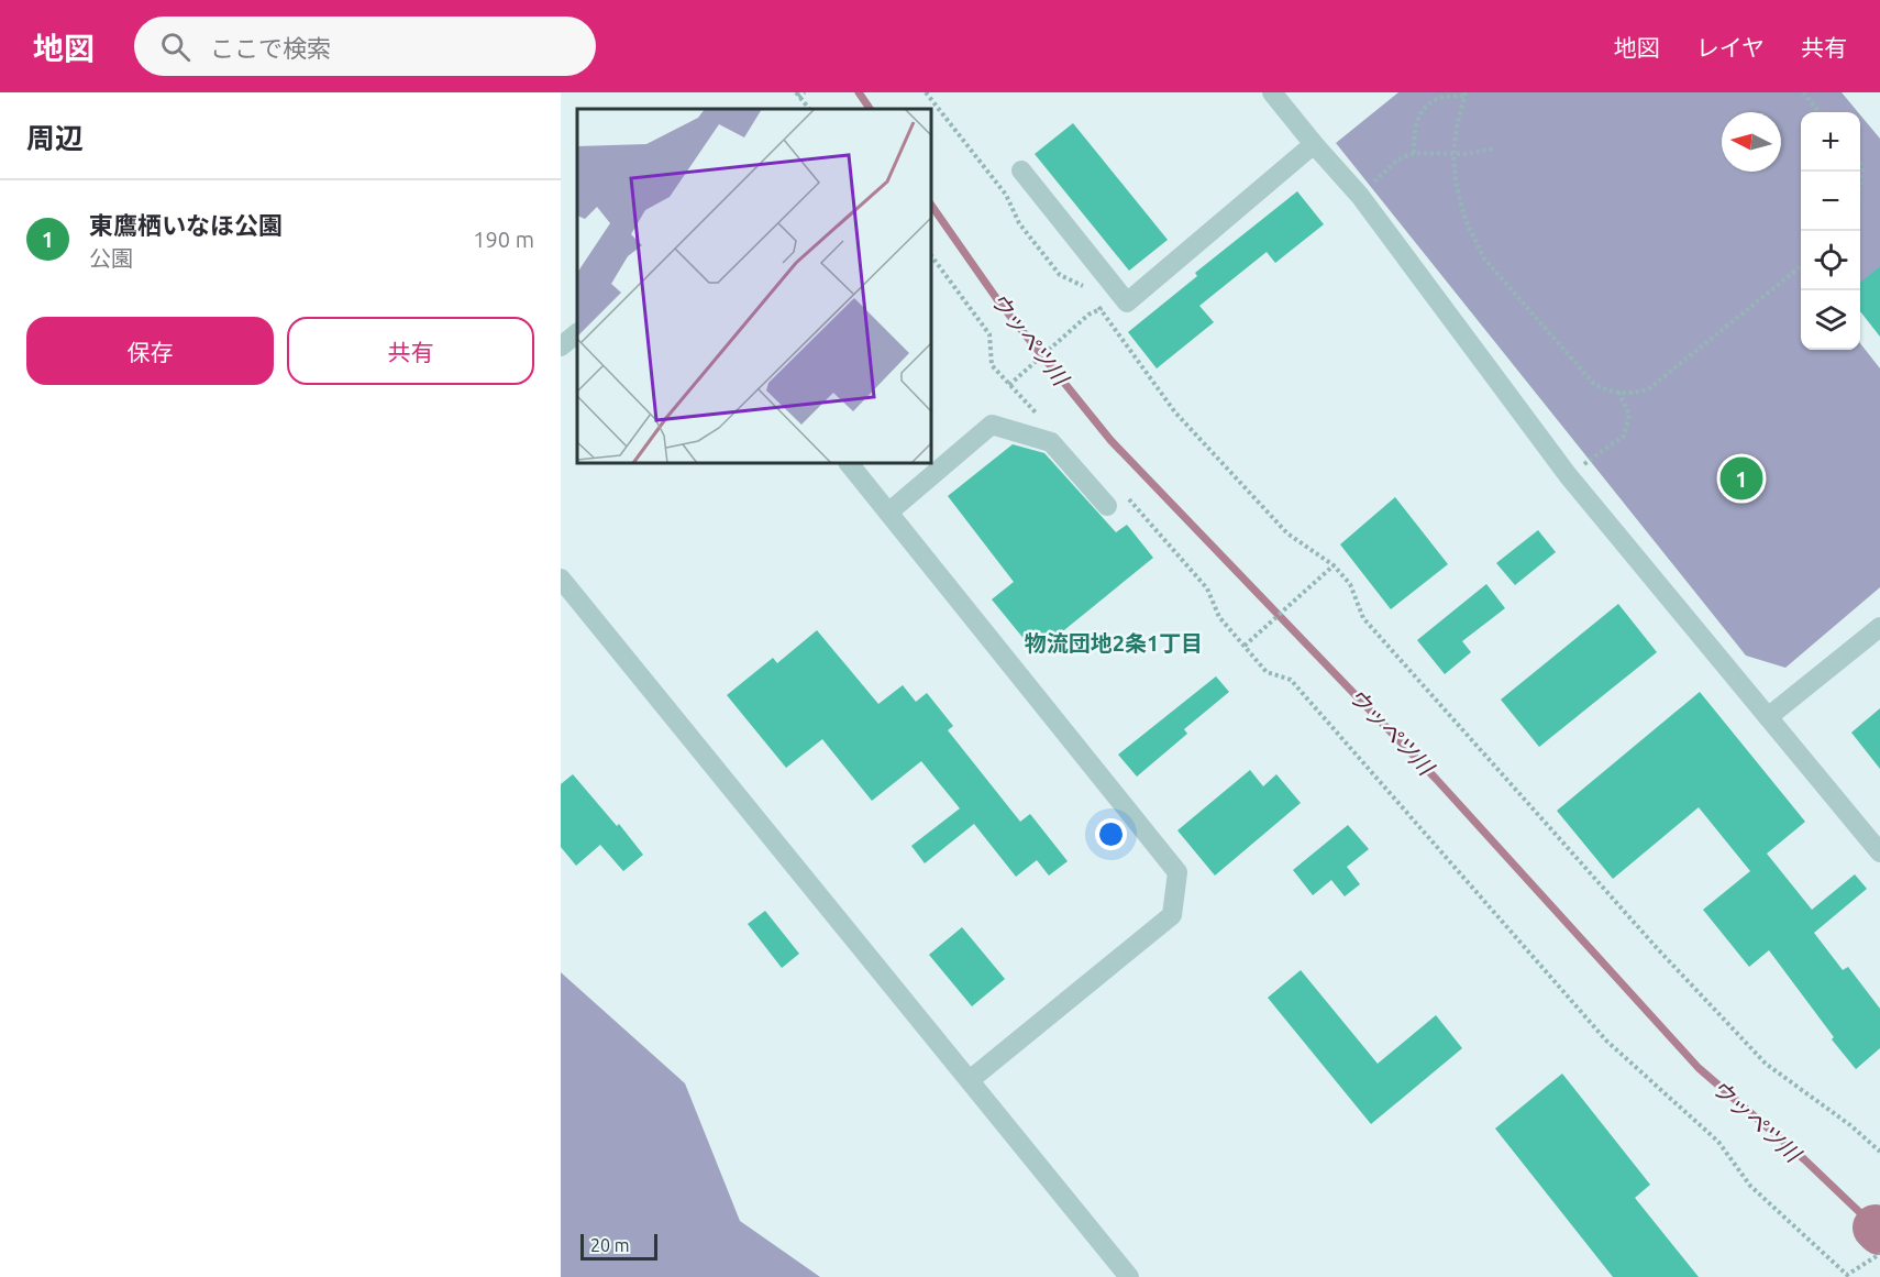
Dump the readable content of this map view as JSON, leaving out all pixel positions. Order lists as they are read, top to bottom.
{
  "districts": ["物流団地2条1丁目"],
  "water": ["ウッペツ川"],
  "scale_bar": "20 m",
  "north": "left",
  "page": {
    "header": "地図",
    "search": "ここで検索",
    "nav": ["地図", "レイヤ", "共有"],
    "heading": "周辺",
    "map_buttons": ["+", "−"],
    "list": [
      {
        "mark": "1",
        "name": "東鷹栖いなほ公園",
        "note": "公園",
        "value": "190 m"
      }
    ],
    "buttons": ["保存", "共有"],
    "pins": "1",
    "scale": "20 m"
  }
}
